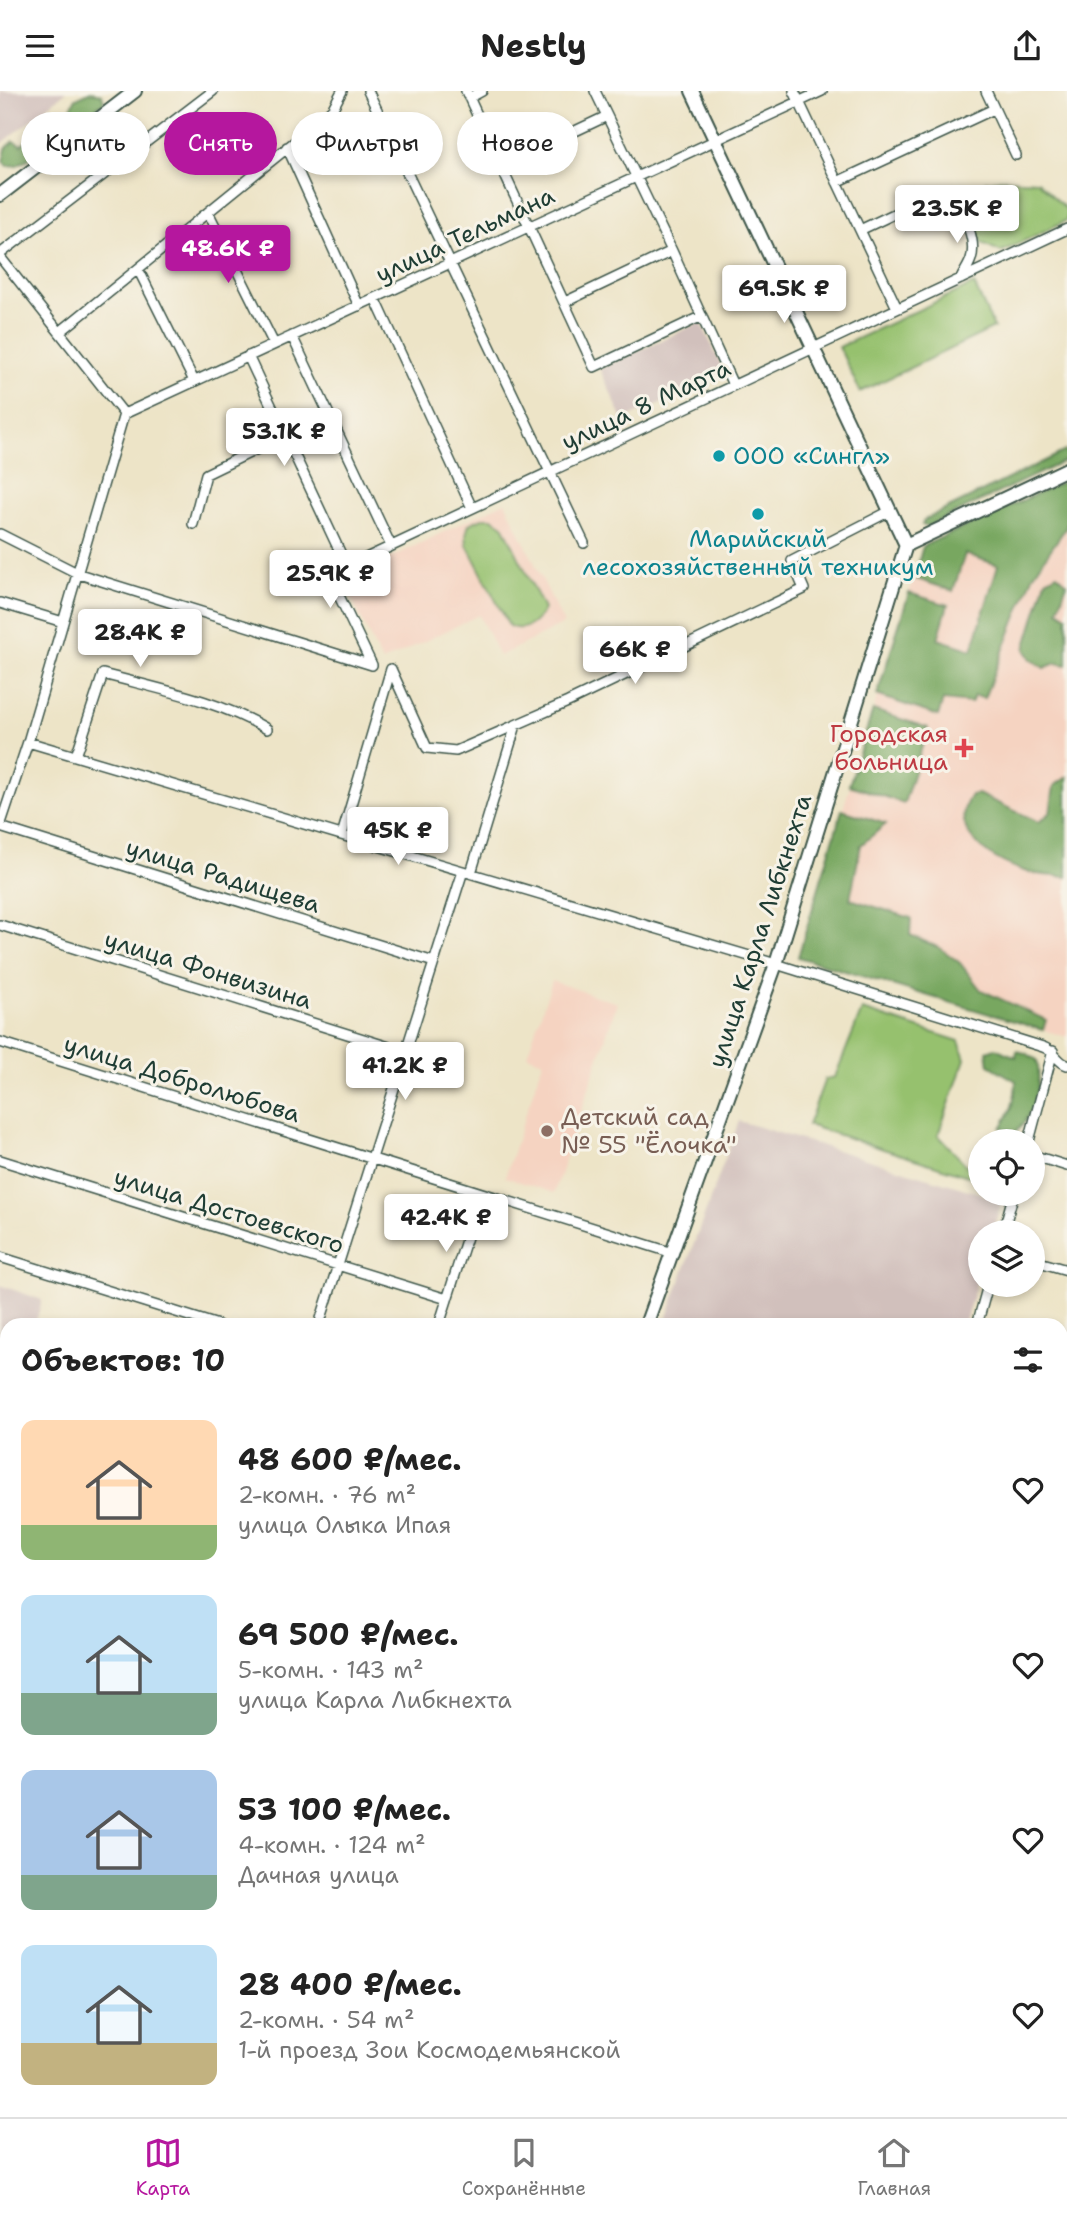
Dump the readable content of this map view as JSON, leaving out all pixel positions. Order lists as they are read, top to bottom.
{
  "streets": {
    "main road": ["улица Карла Либкнехта"],
    "street": [
      "улица Тельмана",
      "улица 8 Марта",
      "улица Радищева",
      "улица Фонвизина",
      "улица Добролюбова",
      "улица Достоевского"
    ]
  },
  "crossings": [
    ["улица Карла Либкнехта", "улица Добролюбова"]
  ],
  "places": {
    "other": ["ООО «Сингл»", "Марийский лесохозяйственный техникум", "Детский сад № 55 \"Ёлочка\""],
    "health": ["Городская больница"]
  },
  "page": {
    "header": "Nestly",
    "chip": [
      "Купить",
      "Снять",
      "Фильтры",
      "Новое"
    ],
    "price": [
      "23.5K ₽",
      "48.6K ₽",
      "69.5K ₽",
      "53.1K ₽",
      "25.9K ₽",
      "28.4K ₽",
      "66K ₽",
      "45K ₽",
      "41.2K ₽",
      "42.4K ₽"
    ],
    "heading": "Объектов: 10",
    "list": [
      {
        "name": "48 600 ₽/мес.",
        "note": "2-комн. · 76 m² · улица Олыка Ипая"
      },
      {
        "name": "69 500 ₽/мес.",
        "note": "5-комн. · 143 m² · улица Карла Либкнехта"
      },
      {
        "name": "53 100 ₽/мес.",
        "note": "4-комн. · 124 m² · Дачная улица"
      },
      {
        "name": "28 400 ₽/мес.",
        "note": "2-комн. · 54 m² · 1-й проезд Зои Космодемьянской"
      }
    ],
    "tabs": ["Карта", "Сохранённые", "Главная"]
  }
}
